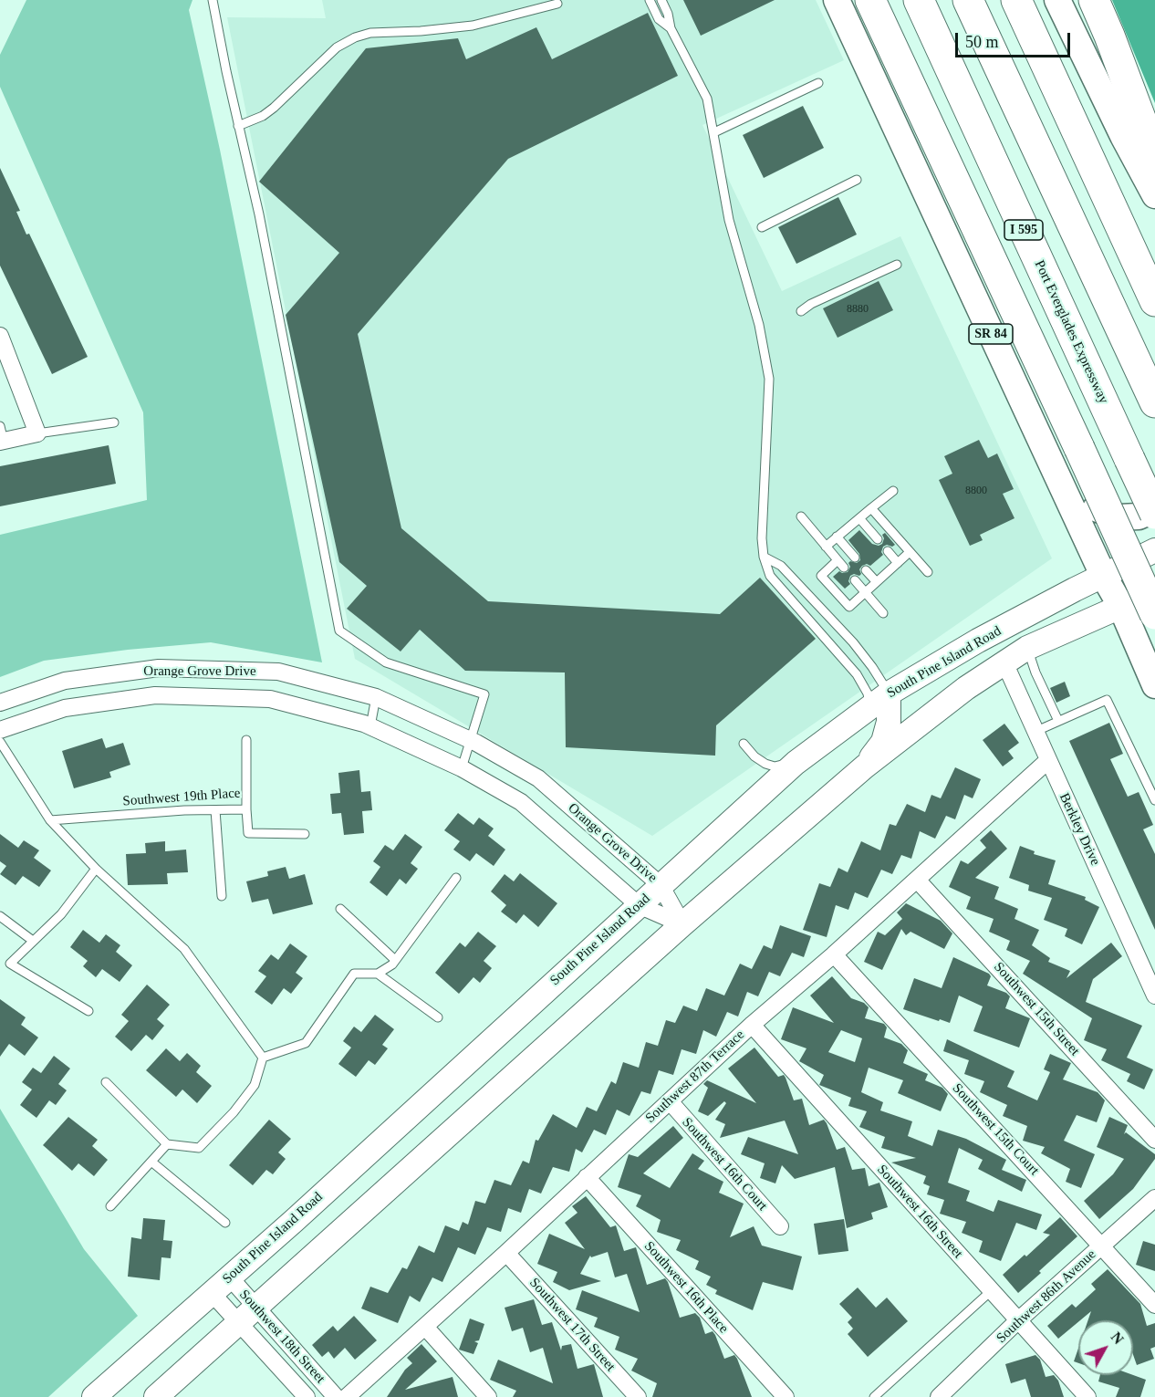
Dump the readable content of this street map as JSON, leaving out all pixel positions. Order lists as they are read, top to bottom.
{
  "streets": {
    "highway": ["I 595", "Port Everglades Expressway"],
    "main road": ["SR 84", "South Pine Island Road"],
    "street": [
      "Orange Grove Drive",
      "Berkley Drive",
      "Southwest 15th Street",
      "Southwest 87th Terrace",
      "Southwest 15th Court",
      "Southwest 16th Court",
      "Southwest 16th Street",
      "Southwest 16th Place",
      "Southwest 86th Avenue",
      "Southwest 17th Street",
      "Southwest 18th Street"
    ],
    "lane": ["Southwest 19th Place"]
  },
  "crossings": [
    ["SR 84", "South Pine Island Road"],
    ["South Pine Island Road", "Orange Grove Drive"],
    ["South Pine Island Road", "Southwest 18th Street"],
    ["Berkley Drive", "Southwest 87th Terrace"],
    ["Southwest 15th Street", "Southwest 87th Terrace"],
    ["Southwest 87th Terrace", "Southwest 15th Court"],
    ["Southwest 87th Terrace", "Southwest 16th Court"],
    ["Southwest 87th Terrace", "Southwest 16th Street"],
    ["Southwest 87th Terrace", "Southwest 16th Place"],
    ["Southwest 87th Terrace", "Southwest 17th Street"],
    ["Southwest 15th Court", "Southwest 86th Avenue"],
    ["Southwest 16th Street", "Southwest 86th Avenue"]
  ],
  "house_numbers": ["8880", "8800"],
  "scale_bar": "50 m",
  "north": "top right"
}
